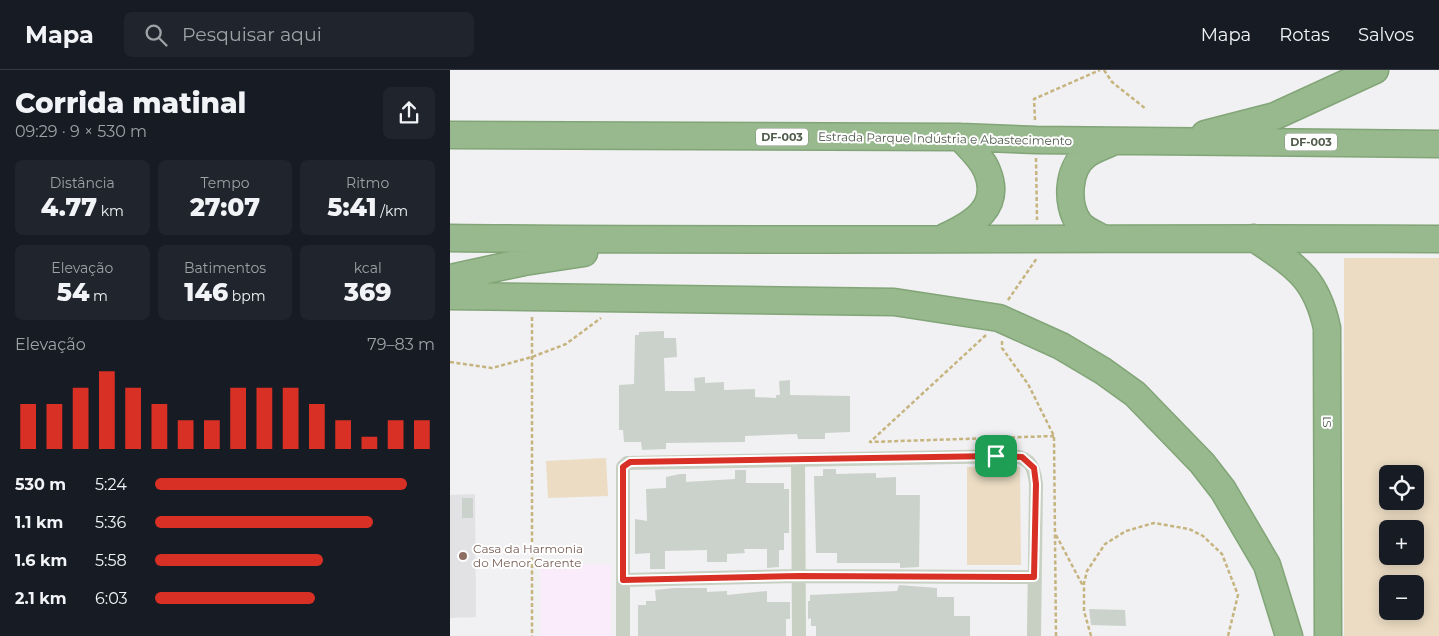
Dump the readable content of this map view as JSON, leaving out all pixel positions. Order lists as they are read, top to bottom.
{
  "streets": {
    "highway": ["DF-003", "Estrada Parque Indústria e Abastecimento", "S1"]
  },
  "places": ["Casa da Harmonia do Menor Carente"],
  "page": {
    "header": "Mapa",
    "search": "Pesquisar aqui",
    "nav": ["Mapa", "Rotas", "Salvos"],
    "heading": ["Corrida matinal", "09:29 · 9 × 530 m"],
    "stats": [
      ["Distância", "4.77 km"],
      ["Tempo", "27:07"],
      ["Ritmo", "5:41 /km"],
      ["Elevação", "54 m"],
      ["Batimentos", "146 bpm"],
      ["kcal", "369"]
    ],
    "chart": ["Elevação", "79–83 m"],
    "list": [
      {
        "name": "530 m",
        "note": "5:24"
      },
      {
        "name": "1.1 km",
        "note": "5:36"
      },
      {
        "name": "1.6 km",
        "note": "5:58"
      },
      {
        "name": "2.1 km",
        "note": "6:03"
      }
    ],
    "map_buttons": ["+", "−"]
  }
}
